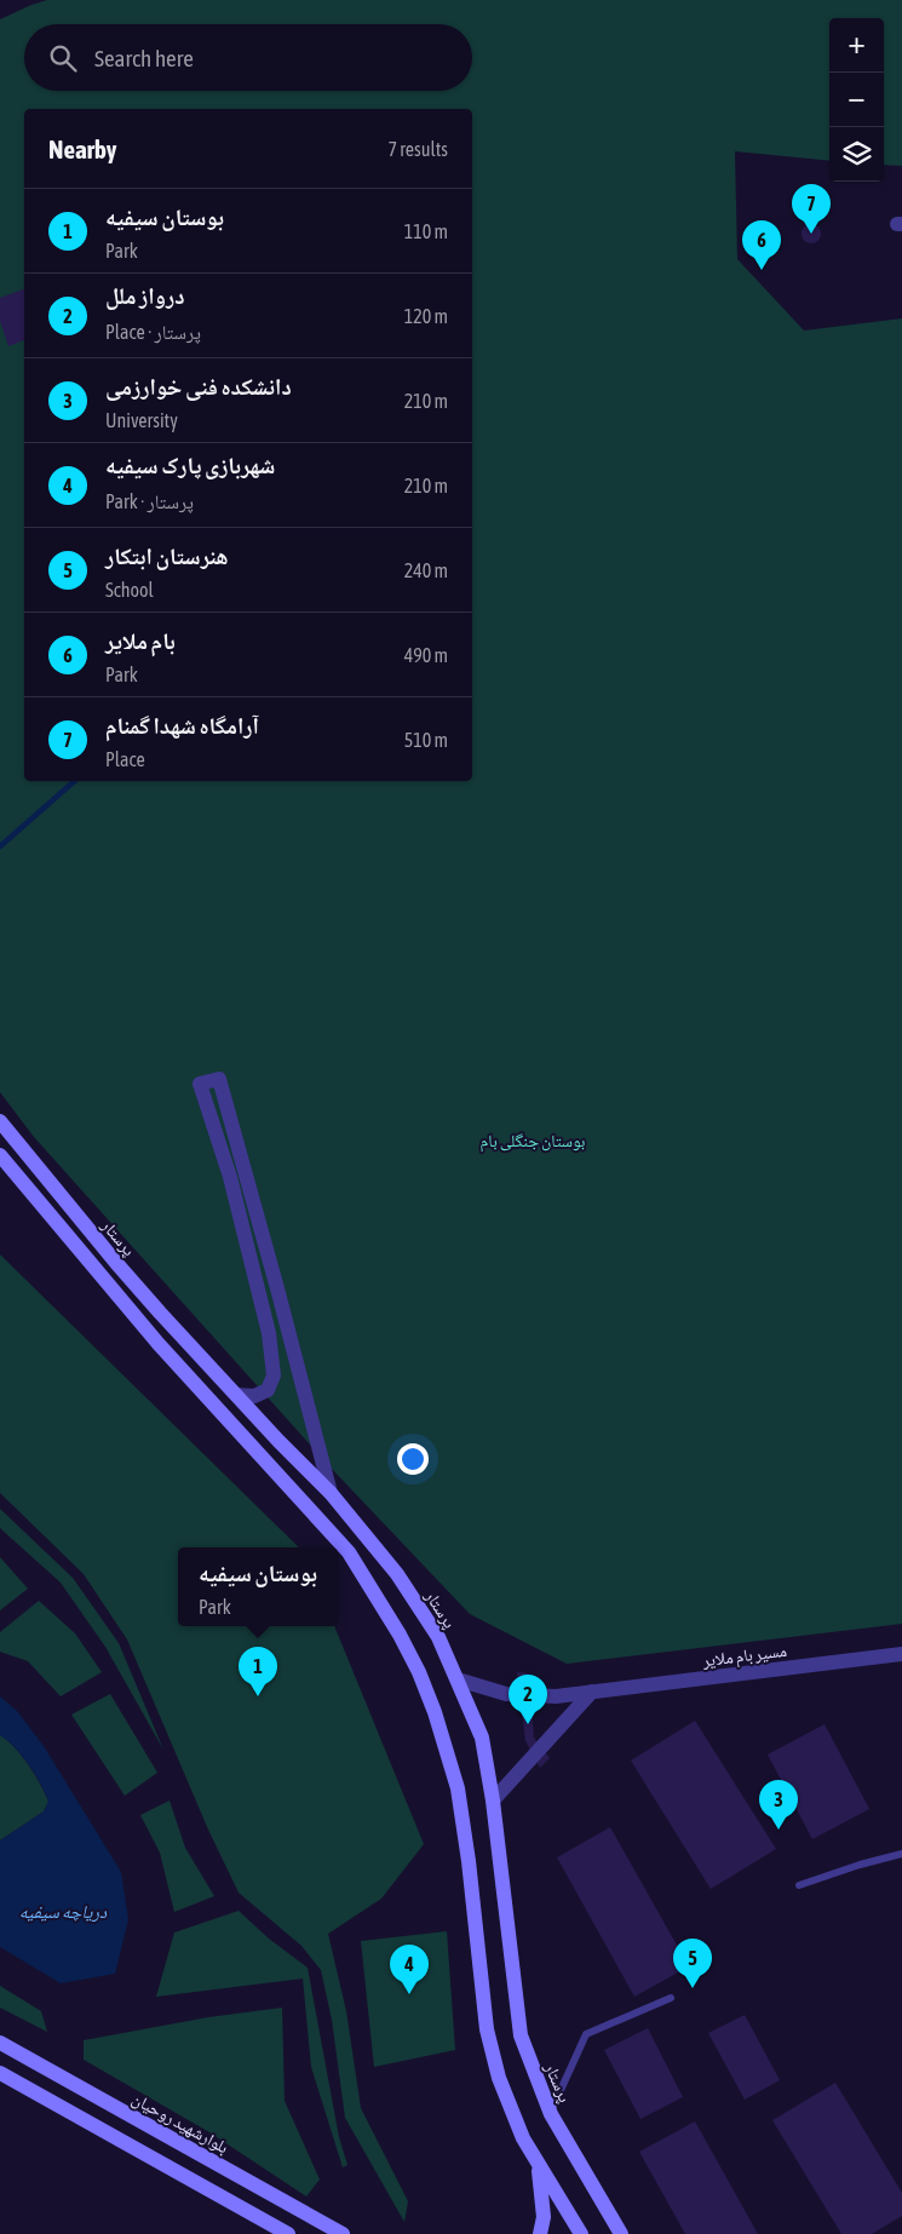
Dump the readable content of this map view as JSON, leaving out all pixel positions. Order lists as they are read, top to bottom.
{
  "streets": {
    "main road": ["پرستار", "بلوارشهید روحیان"],
    "street": ["مسیر بام ملایر"]
  },
  "crossings": [
    ["پرستار", "مسیر بام ملایر"]
  ],
  "water": ["دریاچه سیفیه"],
  "parks": ["بوستان جنگلی بام"],
  "page": {
    "map_buttons": ["+", "−"],
    "search": "Search here",
    "heading": ["Nearby", "7 results"],
    "pins": [
      "7",
      "6",
      "1",
      "2",
      "3",
      "5",
      "4"
    ],
    "list": [
      {
        "mark": "1",
        "name": "بوستان سیفیه",
        "note": "Park",
        "value": "110 m"
      },
      {
        "mark": "2",
        "name": "درواز ملل",
        "note": "Place · پرستار",
        "value": "120 m"
      },
      {
        "mark": "3",
        "name": "دانشکده فنی خوارزمی",
        "note": "University",
        "value": "210 m"
      },
      {
        "mark": "4",
        "name": "شهربازی پارک سیفیه",
        "note": "Park · پرستار",
        "value": "210 m"
      },
      {
        "mark": "5",
        "name": "هنرستان ابتکار",
        "note": "School",
        "value": "240 m"
      },
      {
        "mark": "6",
        "name": "بام ملایر",
        "note": "Park",
        "value": "490 m"
      },
      {
        "mark": "7",
        "name": "آرامگاه شهدا گمنام",
        "note": "Place",
        "value": "510 m"
      }
    ],
    "popup": ["بوستان سیفیه", "Park"]
  }
}
